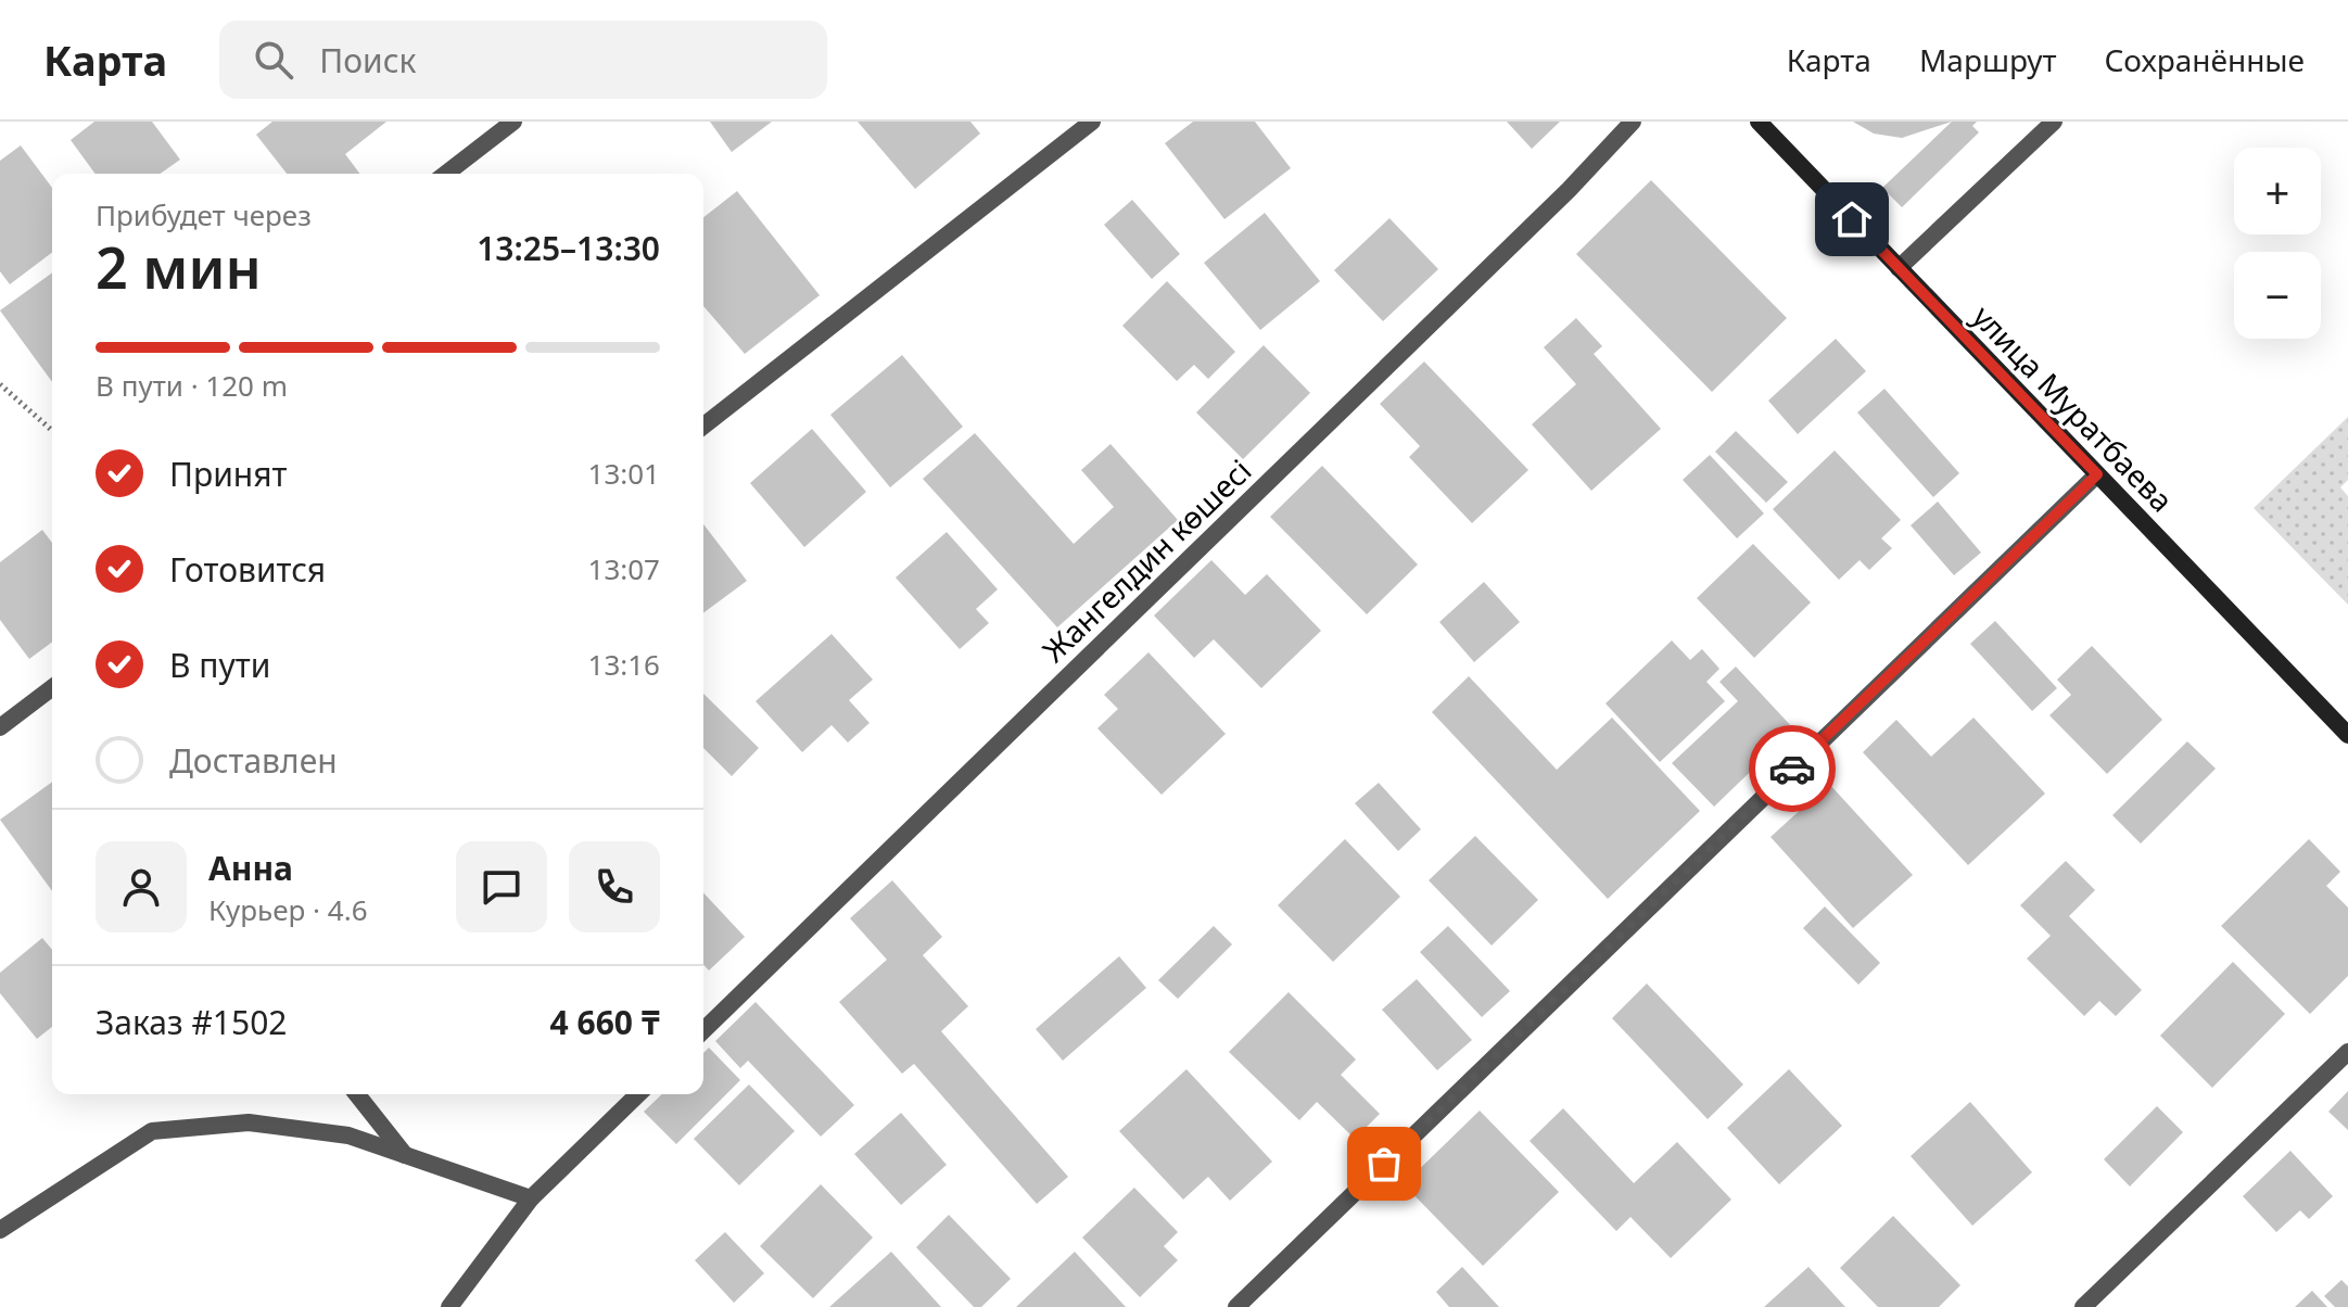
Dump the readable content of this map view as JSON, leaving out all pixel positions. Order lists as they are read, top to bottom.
{
  "streets": {
    "street": ["улица Муратбаева", "Жангелдин көшесі"]
  },
  "page": {
    "header": "Карта",
    "search": "Поиск",
    "nav": ["Карта", "Маршрут", "Сохранённые"],
    "map_buttons": ["+", "−"],
    "heading": ["2 мин", "Прибудет через", "13:25–13:30"],
    "panel": [
      "Анна",
      "Курьер · 4.6",
      "Заказ #1502",
      "4 660 ₸"
    ],
    "bar": "В пути · 120 m",
    "list": [
      ["Принят", "13:01"],
      ["Готовится", "13:07"],
      ["В пути", "13:16"],
      "Доставлен"
    ]
  }
}
